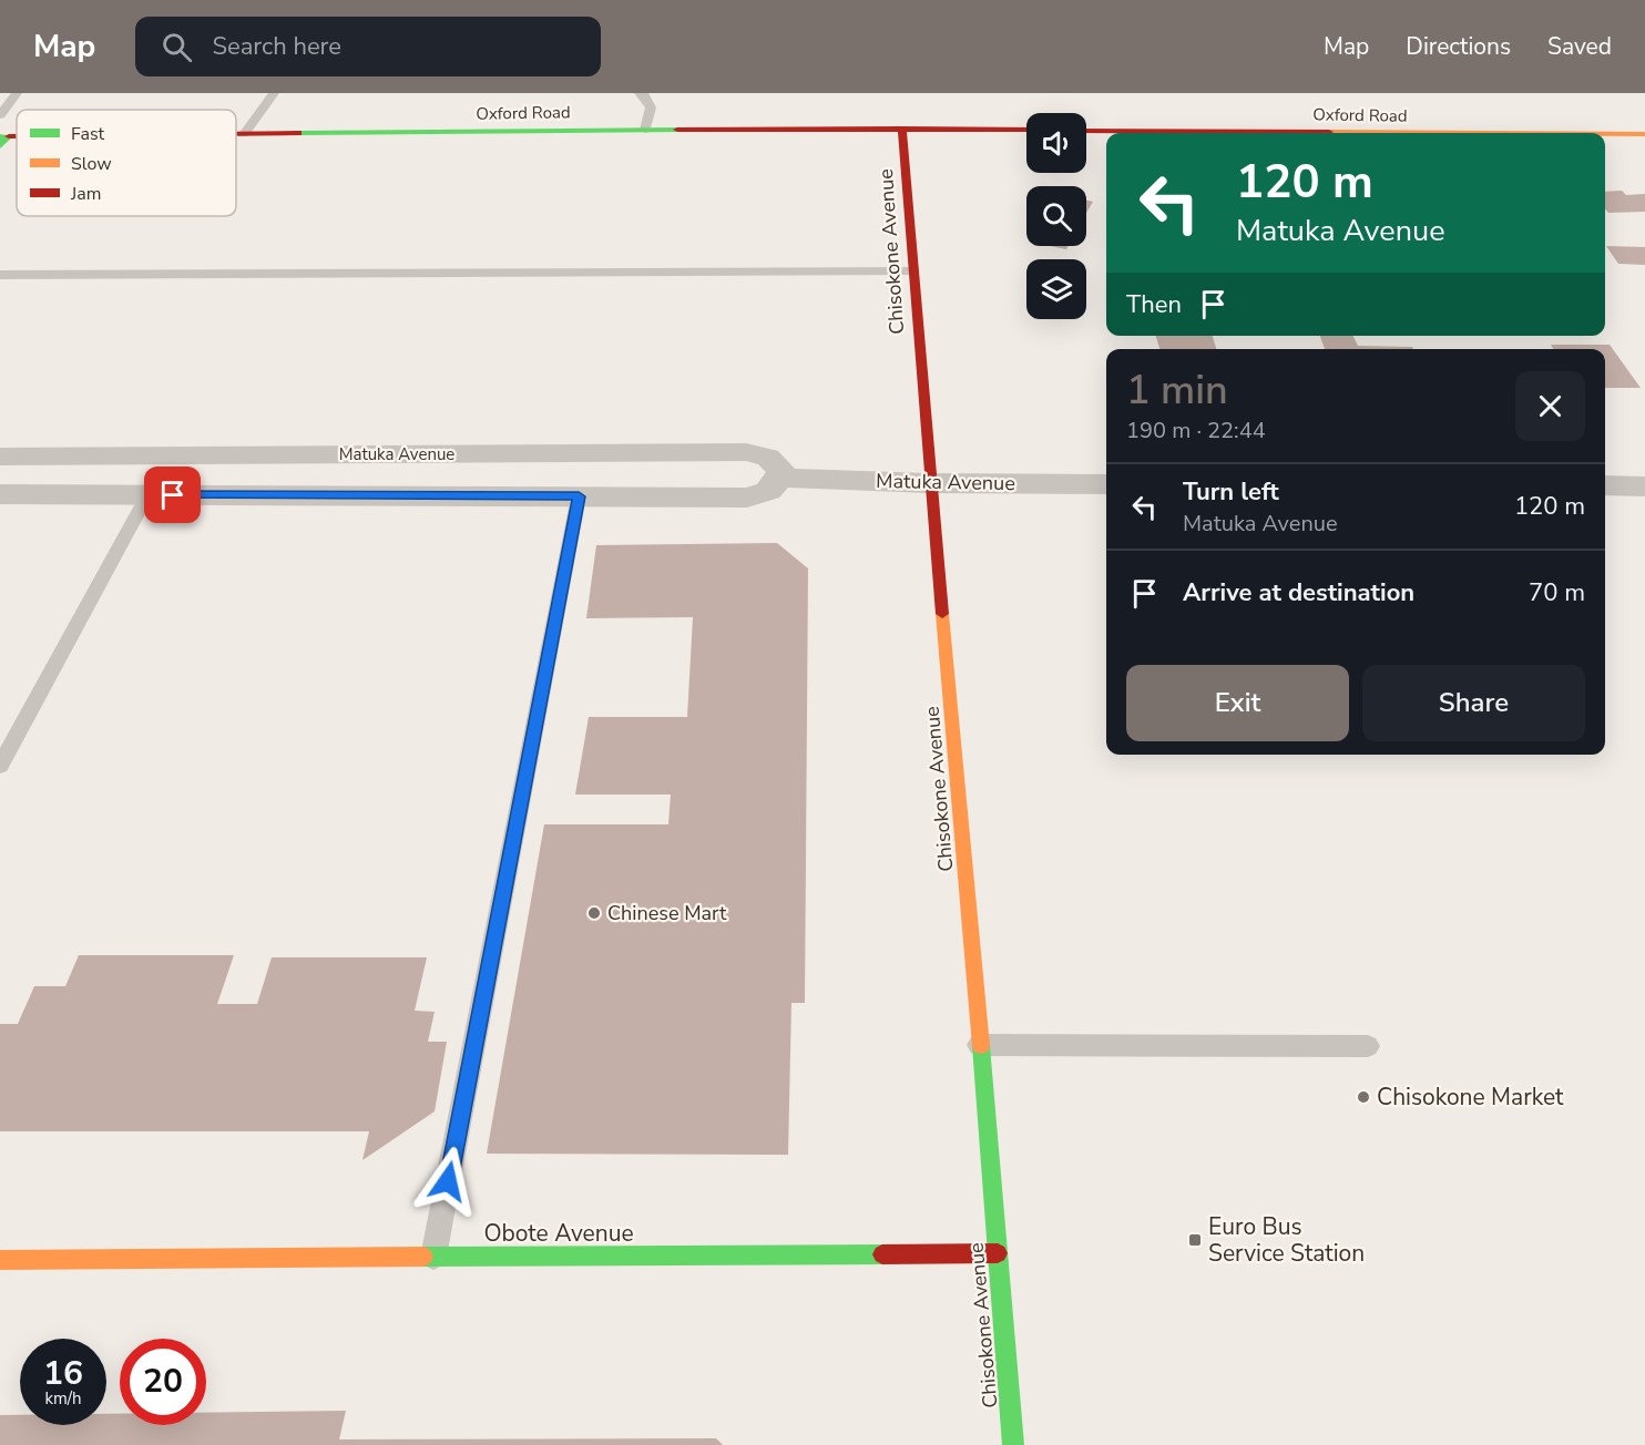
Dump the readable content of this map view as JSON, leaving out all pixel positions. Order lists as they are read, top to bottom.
{
  "streets": {
    "street": [
      "Oxford Road",
      "Chisokone Avenue",
      "Matuka Avenue",
      "Obote Avenue"
    ]
  },
  "crossings": [
    ["Oxford Road", "Chisokone Avenue"],
    ["Chisokone Avenue", "Matuka Avenue"],
    ["Chisokone Avenue", "Obote Avenue"]
  ],
  "places": {
    "other": ["Chinese Mart", "Chisokone Market"],
    "transit": ["Euro Bus Service Station"]
  },
  "legend": ["Fast", "Slow", "Jam"],
  "page": {
    "header": "Map",
    "search": "Search here",
    "nav": ["Map", "Directions", "Saved"],
    "turn": ["120 m", "Matuka Avenue"],
    "then": "Then",
    "heading": ["1 min", "190 m · 22:44"],
    "list": [
      {
        "name": "Turn left",
        "note": "Matuka Avenue",
        "value": "120 m"
      },
      {
        "name": "Arrive at destination",
        "value": "70 m"
      }
    ],
    "buttons": ["Exit", "Share"],
    "speed": "16 km/h",
    "limit": "20"
  }
}
